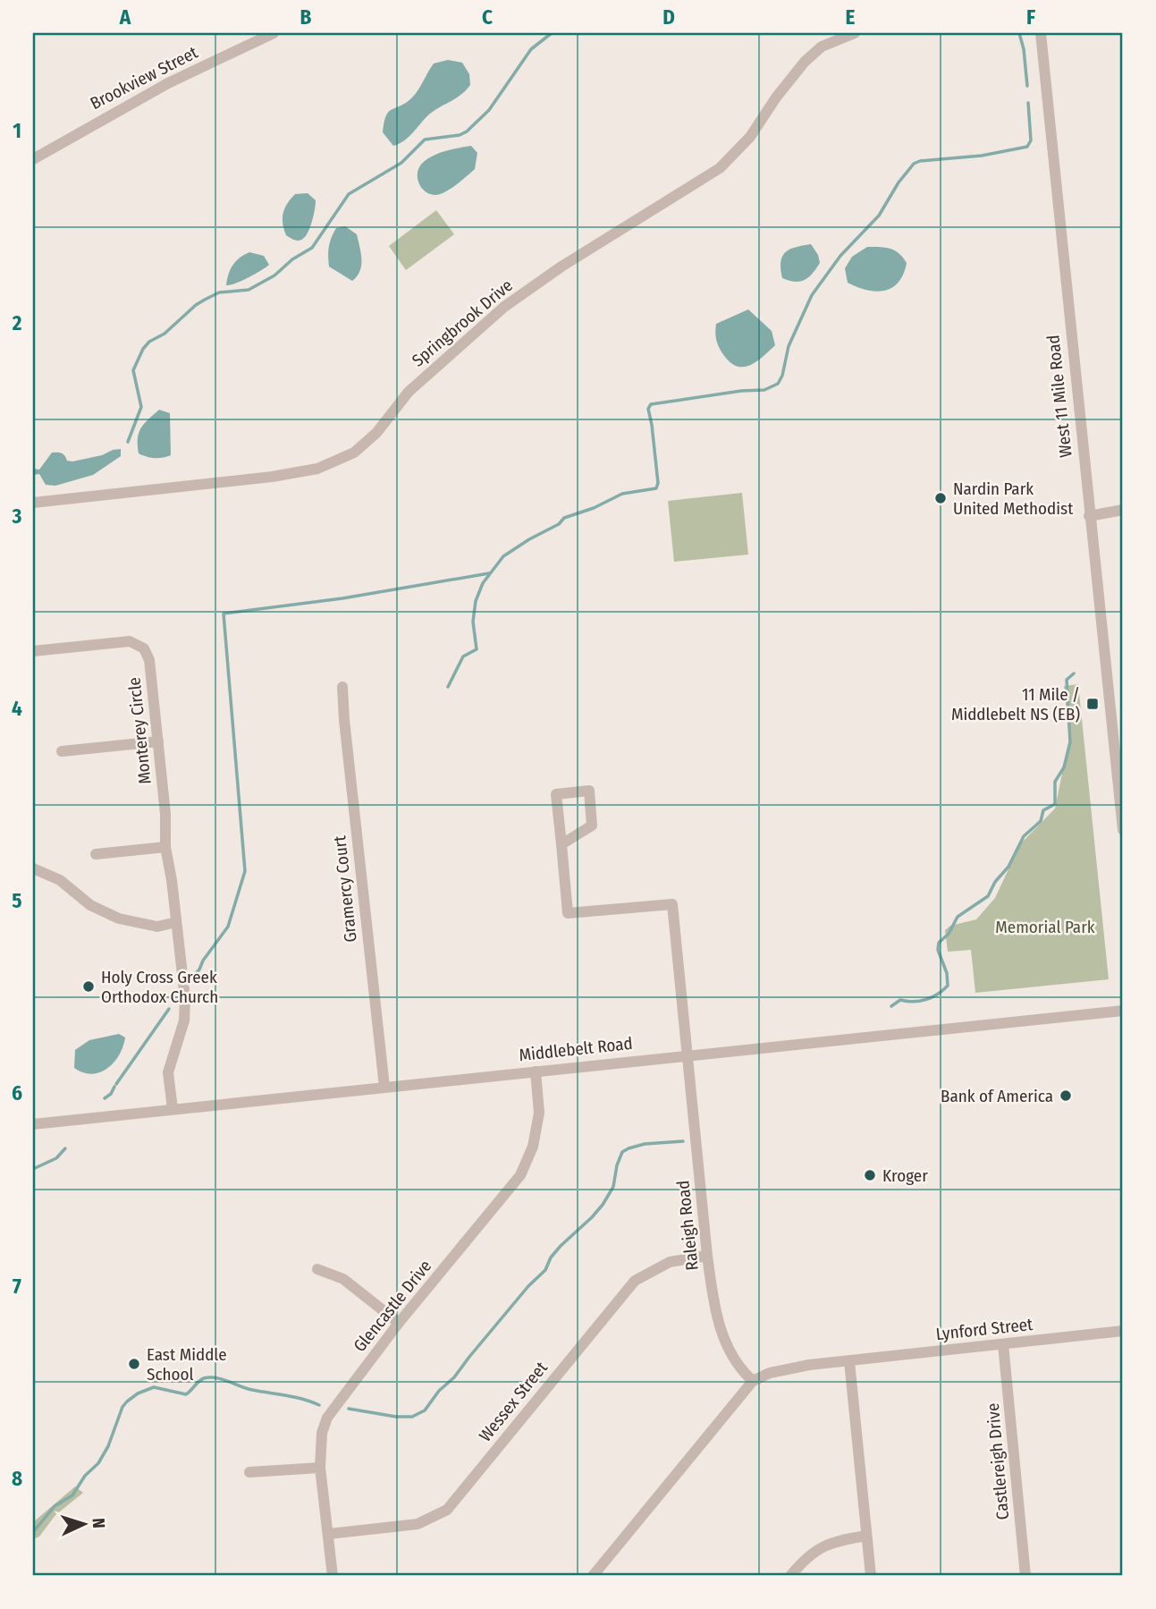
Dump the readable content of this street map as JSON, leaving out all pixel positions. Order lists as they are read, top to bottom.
{
  "streets": {
    "street": [
      "Brookview Street",
      "Springbrook Drive",
      "West 11 Mile Road",
      "Monterey Circle",
      "Gramercy Court",
      "Middlebelt Road",
      "Raleigh Road",
      "Glencastle Drive",
      "Lynford Street",
      "Wessex Street",
      "Castlereigh Drive"
    ]
  },
  "crossings": [
    ["Monterey Circle", "Middlebelt Road"],
    ["Gramercy Court", "Middlebelt Road"],
    ["Middlebelt Road", "Raleigh Road"],
    ["Middlebelt Road", "Glencastle Drive"],
    ["Raleigh Road", "Lynford Street"],
    ["Raleigh Road", "Wessex Street"],
    ["Glencastle Drive", "Wessex Street"],
    ["Lynford Street", "Castlereigh Drive"]
  ],
  "parks": ["Memorial Park"],
  "places": {
    "other": [
      "Nardin Park United Methodist",
      "Holy Cross Greek Orthodox Church",
      "Bank of America",
      "Kroger",
      "East Middle School"
    ],
    "transit": ["11 Mile / Middlebelt NS (EB)"]
  },
  "north": "right",
  "grid": {
    "columns": [
      "A",
      "B",
      "C",
      "D",
      "E",
      "F"
    ],
    "rows": [
      "1",
      "2",
      "3",
      "4",
      "5",
      "6",
      "7",
      "8"
    ]
  }
}
